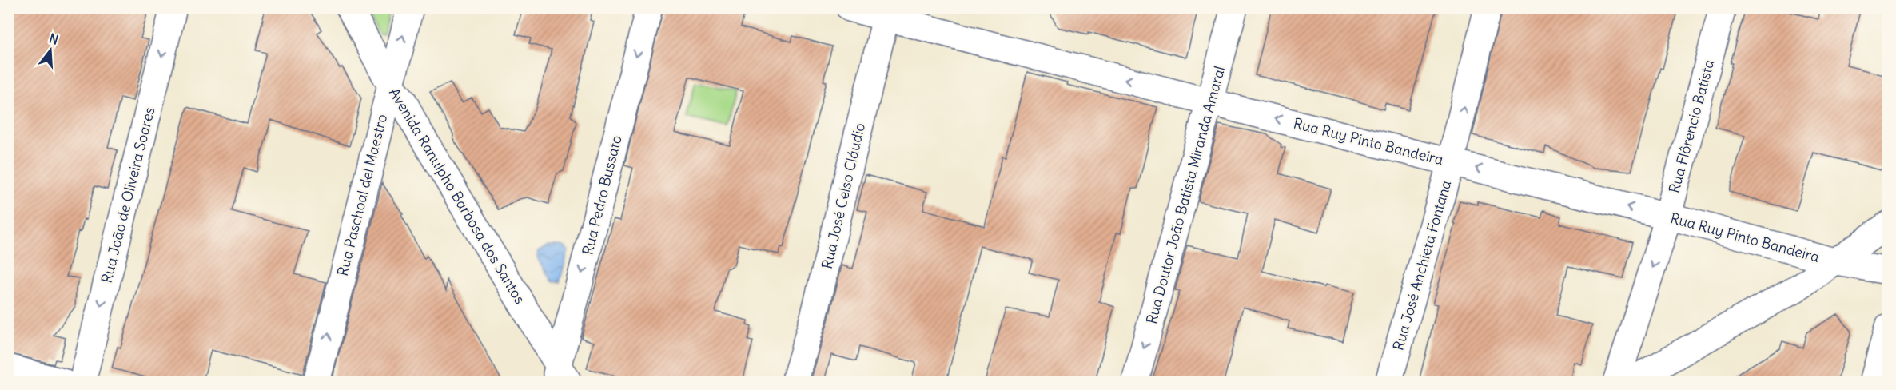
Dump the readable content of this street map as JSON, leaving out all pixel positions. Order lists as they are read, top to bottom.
{
  "streets": {
    "street": [
      "Rua Flôrencio Batista",
      "Rua Ruy Pinto Bandeira",
      "Rua João de Oliveira Soares",
      "Rua Paschoal del Maestro",
      "Rua Pedro Bussato",
      "Rua Doutor João Batista Miranda Amaral",
      "Avenida Ranulpho Barbosa dos Santos",
      "Rua José Celso Cláudio",
      "Rua José Anchieta Fontana"
    ]
  },
  "crossings": [
    ["Rua Flôrencio Batista", "Rua Ruy Pinto Bandeira"],
    ["Rua Ruy Pinto Bandeira", "Rua Doutor João Batista Miranda Amaral"],
    ["Rua Ruy Pinto Bandeira", "Rua José Celso Cláudio"],
    ["Rua Ruy Pinto Bandeira", "Rua José Anchieta Fontana"],
    ["Rua Paschoal del Maestro", "Avenida Ranulpho Barbosa dos Santos"],
    ["Rua Pedro Bussato", "Avenida Ranulpho Barbosa dos Santos"]
  ],
  "one_way": [
    "Rua Flôrencio Batista",
    "Rua Ruy Pinto Bandeira",
    "Rua João de Oliveira Soares",
    "Rua Paschoal del Maestro",
    "Rua Pedro Bussato",
    "Rua Doutor João Batista Miranda Amaral",
    "Rua José Anchieta Fontana"
  ],
  "north": "top"
}
